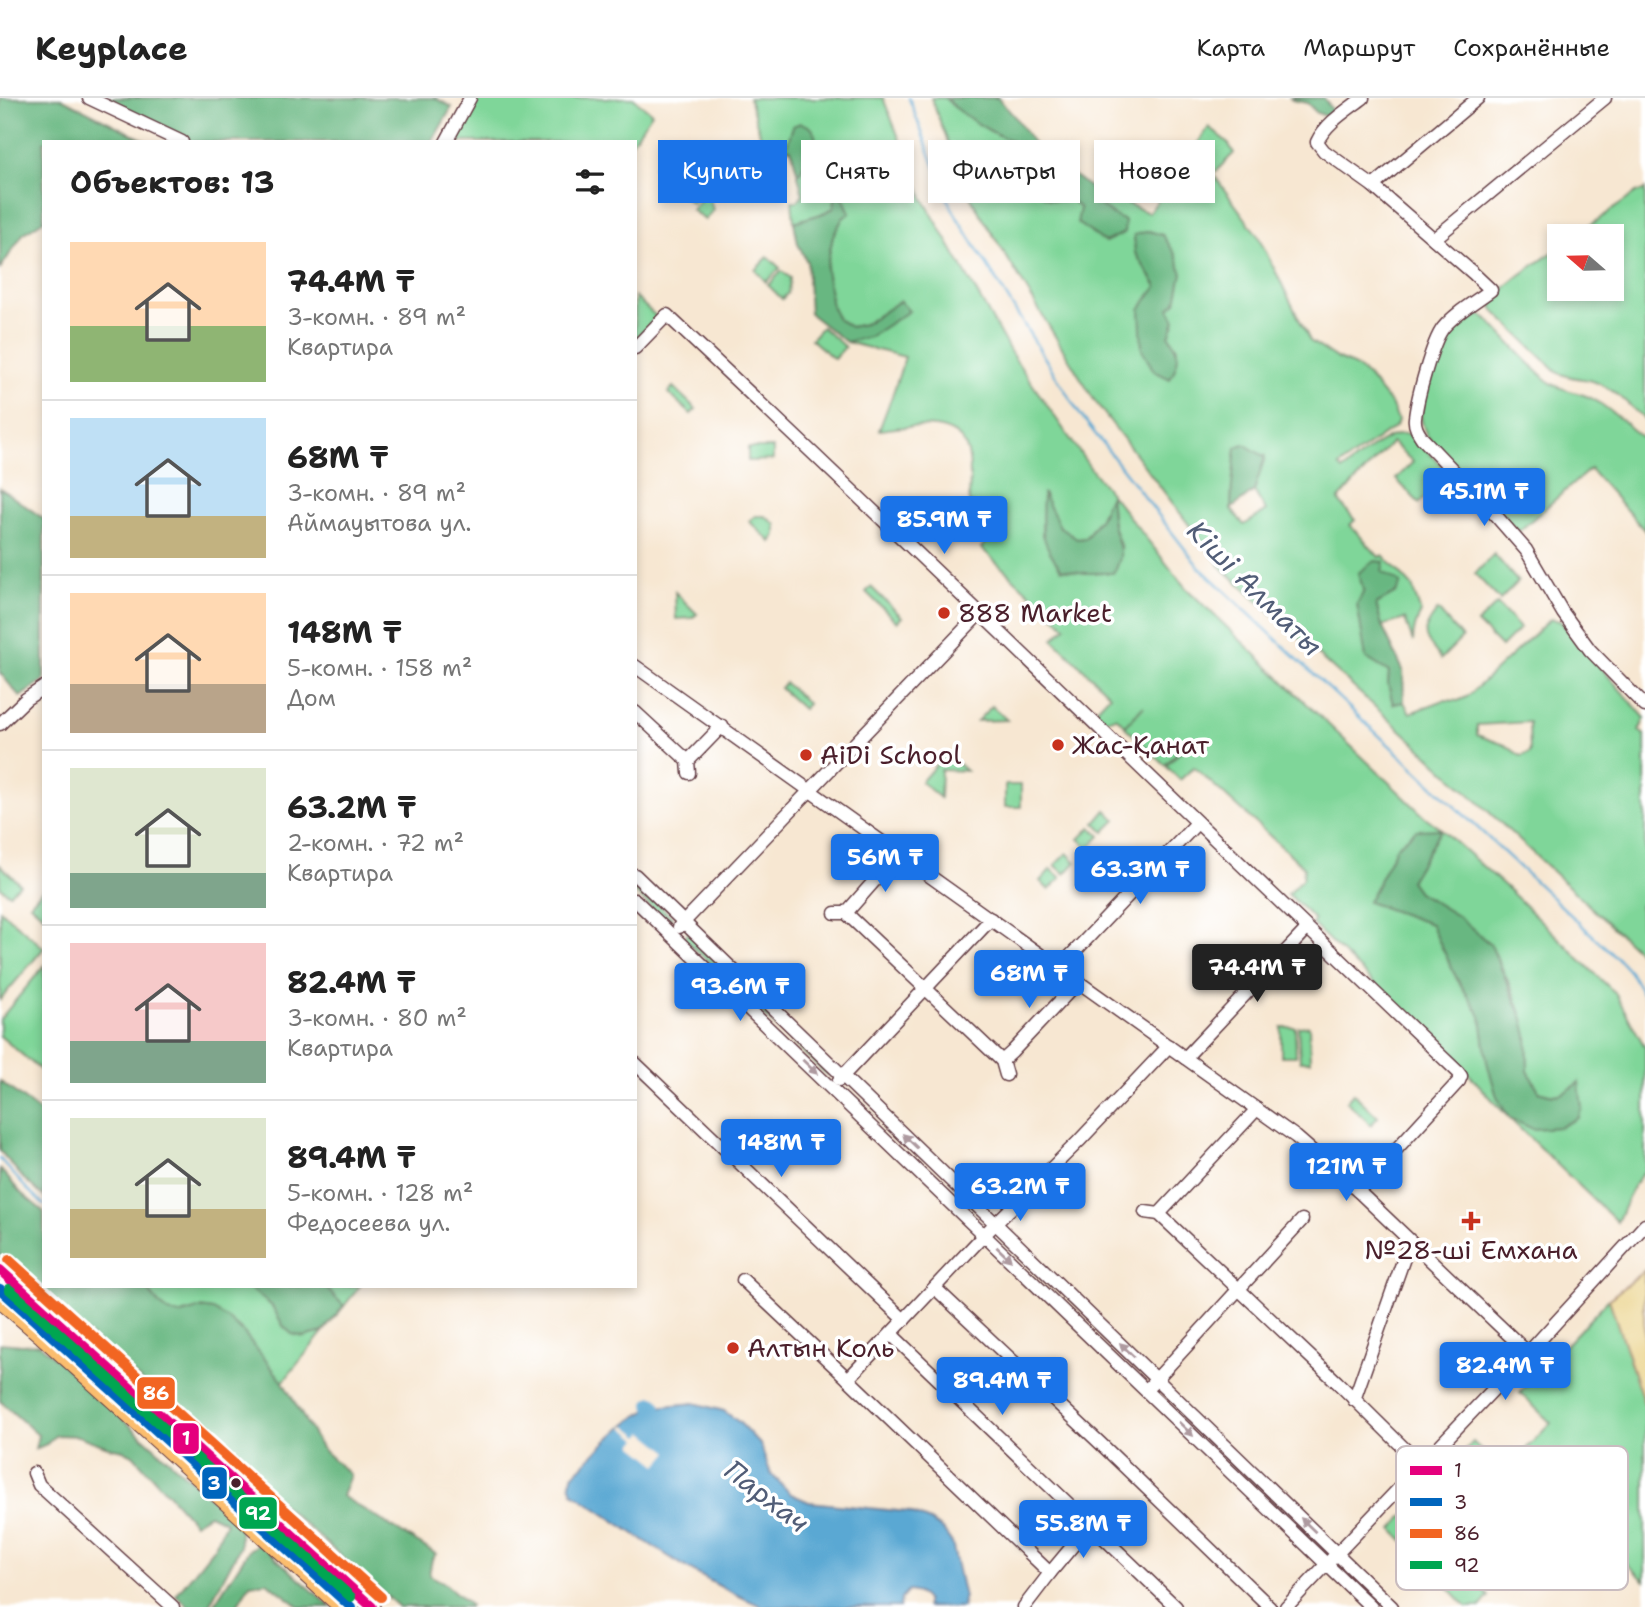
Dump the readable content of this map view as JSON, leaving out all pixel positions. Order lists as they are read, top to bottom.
{
  "water": ["Кіші Алматы", "Пархач"],
  "places": {
    "other": [
      "888 Market",
      "Жас-Қанат",
      "AiDi School",
      "Алтын Коль"
    ],
    "health": ["№28-ші Емхана"]
  },
  "lines": [
    "transit line 86",
    "transit line 1",
    "transit line 3",
    "transit line 92"
  ],
  "legend": [
    "1",
    "3",
    "86",
    "92"
  ],
  "north": "left",
  "page": {
    "header": "Keyplace",
    "nav": ["Карта", "Маршрут", "Сохранённые"],
    "chip": [
      "Купить",
      "Снять",
      "Фильтры",
      "Новое"
    ],
    "heading": "Объектов: 13",
    "list": [
      {
        "name": "74.4M ₸",
        "note": "3-комн. · 89 m² · Квартира"
      },
      {
        "name": "68M ₸",
        "note": "3-комн. · 89 m² · Аймауытова ул."
      },
      {
        "name": "148M ₸",
        "note": "5-комн. · 158 m² · Дом"
      },
      {
        "name": "63.2M ₸",
        "note": "2-комн. · 72 m² · Квартира"
      },
      {
        "name": "82.4M ₸",
        "note": "3-комн. · 80 m² · Квартира"
      },
      {
        "name": "89.4M ₸",
        "note": "5-комн. · 128 m² · Федосеева ул."
      }
    ],
    "price": [
      "45.1M ₸",
      "85.9M ₸",
      "56M ₸",
      "63.3M ₸",
      "74.4M ₸",
      "68M ₸",
      "93.6M ₸",
      "148M ₸",
      "121M ₸",
      "63.2M ₸",
      "82.4M ₸",
      "89.4M ₸",
      "55.8M ₸"
    ]
  }
}
